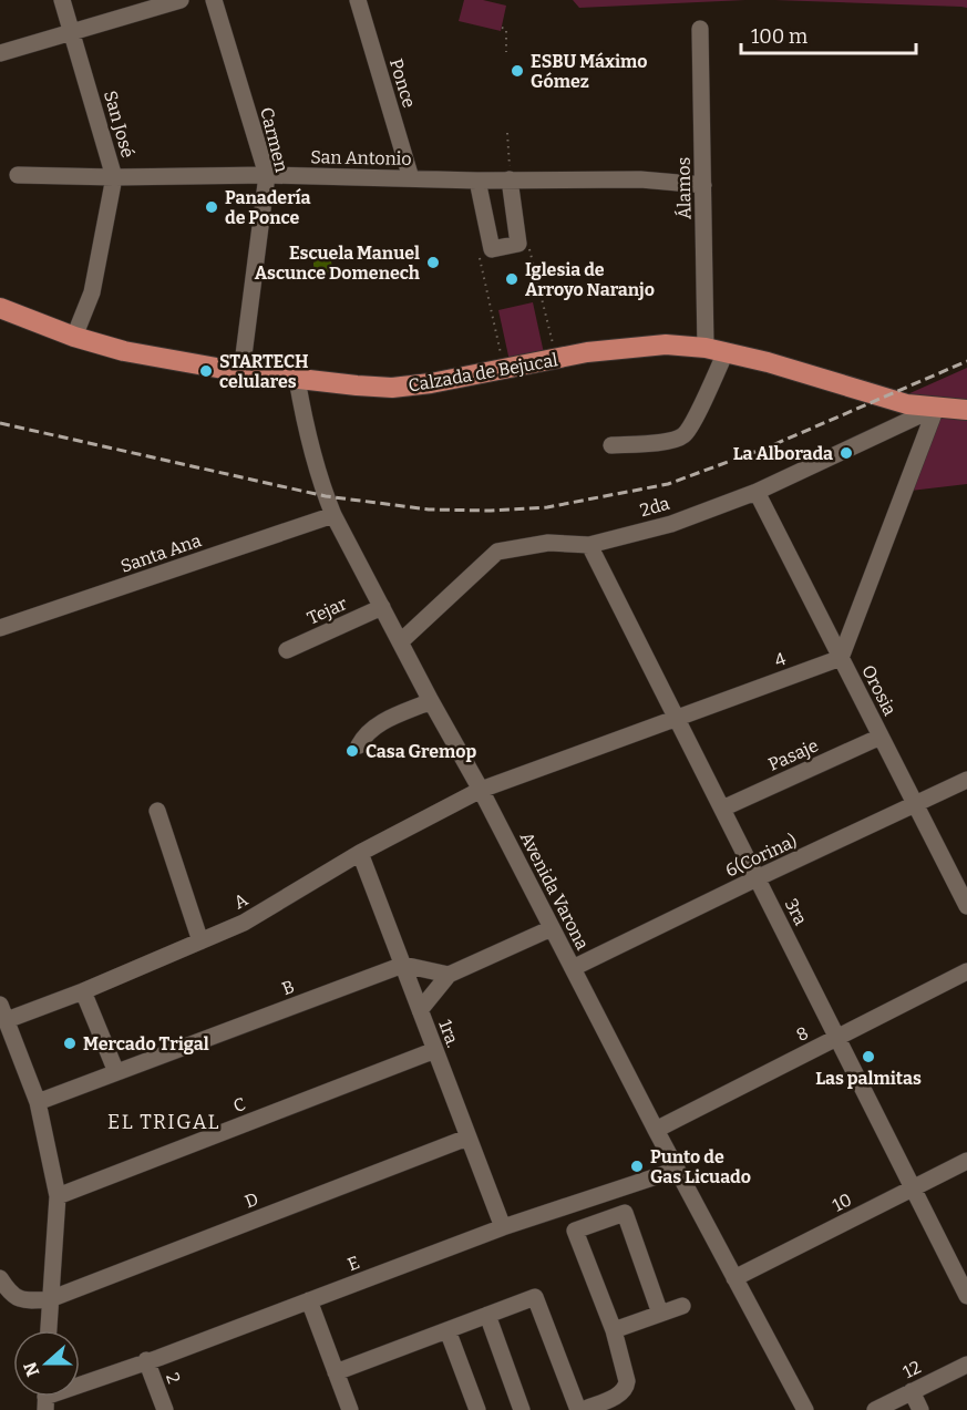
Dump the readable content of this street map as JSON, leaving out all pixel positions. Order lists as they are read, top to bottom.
{
  "streets": {
    "main road": ["Calzada de Bejucal"],
    "street": [
      "Ponce",
      "San José",
      "Carmen",
      "San Antonio",
      "Álamos",
      "2da",
      "Santa Ana",
      "Tejar",
      "4",
      "Orosia",
      "Pasaje",
      "6(Corina)",
      "Avenida Varona",
      "A",
      "3ra",
      "B",
      "1ra.",
      "8",
      "C",
      "D",
      "10",
      "E",
      "12",
      "2"
    ]
  },
  "crossings": [
    ["Ponce", "San Antonio"],
    ["San José", "San Antonio"],
    ["San José", "Calzada de Bejucal"],
    ["Carmen", "San Antonio"],
    ["Carmen", "Calzada de Bejucal"],
    ["San Antonio", "Álamos"],
    ["Álamos", "Calzada de Bejucal"],
    ["Calzada de Bejucal", "2da"],
    ["Calzada de Bejucal", "Avenida Varona"],
    ["2da", "Orosia"],
    ["2da", "Avenida Varona"],
    ["2da", "3ra"],
    ["Santa Ana", "Avenida Varona"],
    ["Tejar", "Avenida Varona"],
    ["4", "Orosia"],
    ["4", "Avenida Varona"],
    ["4", "A"],
    ["4", "3ra"],
    ["Orosia", "Pasaje"],
    ["Orosia", "6(Corina)"],
    ["Pasaje", "3ra"],
    ["6(Corina)", "Avenida Varona"],
    ["6(Corina)", "3ra"],
    ["Avenida Varona", "A"],
    ["Avenida Varona", "8"],
    ["Avenida Varona", "10"],
    ["Avenida Varona", "E"],
    ["A", "1ra."],
    ["3ra", "8"],
    ["3ra", "10"],
    ["B", "1ra."],
    ["1ra.", "C"],
    ["1ra.", "D"],
    ["1ra.", "E"],
    ["E", "2"]
  ],
  "districts": ["EL TRIGAL"],
  "places": [
    "ESBU Máximo Gómez",
    "Panadería de Ponce",
    "Escuela Manuel Ascunce Domenech",
    "Iglesia de Arroyo Naranjo",
    "STARTECH celulares",
    "La Alborada",
    "Casa Gremop",
    "Mercado Trigal",
    "Las palmitas",
    "Punto de Gas Licuado"
  ],
  "scale_bar": "100 m",
  "north": "left"
}
